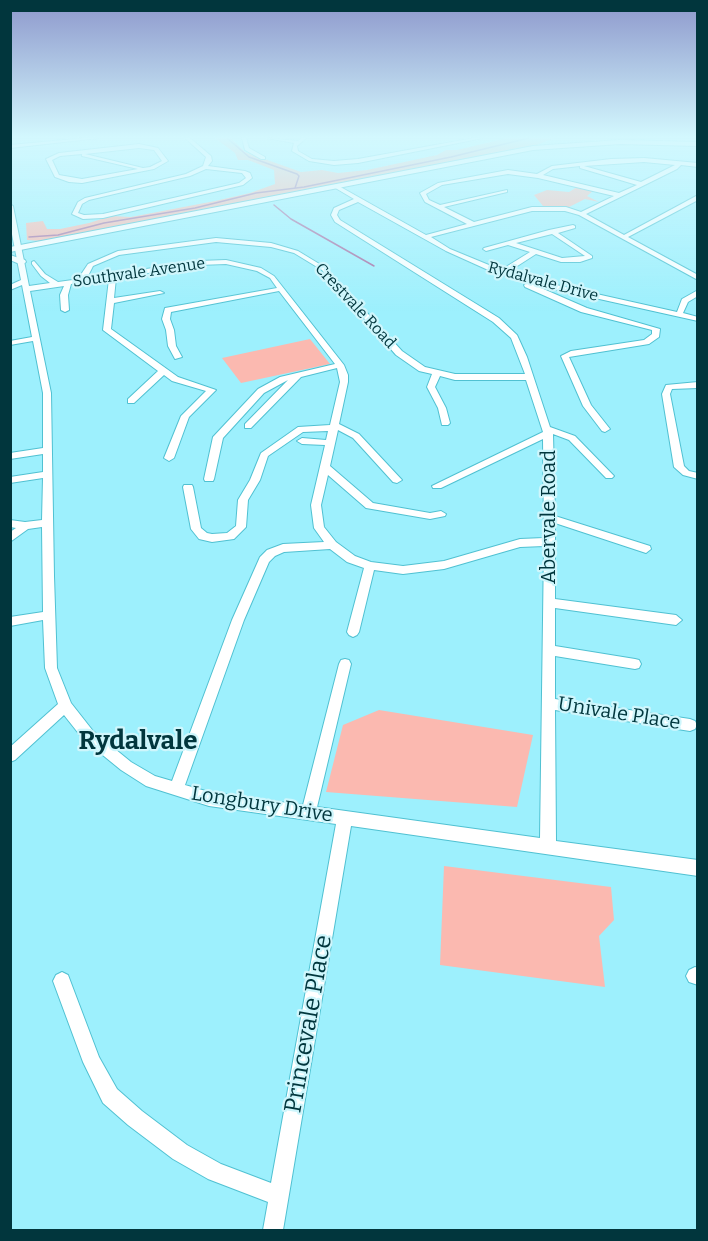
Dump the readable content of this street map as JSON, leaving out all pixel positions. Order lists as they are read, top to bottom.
{
  "streets": {
    "street": [
      "Southvale Avenue",
      "Rydalvale Drive",
      "Crestvale Road",
      "Abervale Road",
      "Univale Place",
      "Longbury Drive",
      "Princevale Place"
    ]
  },
  "crossings": [
    ["Southvale Avenue", "Crestvale Road"],
    ["Southvale Avenue", "Longbury Drive"],
    ["Rydalvale Drive", "Abervale Road"],
    ["Crestvale Road", "Abervale Road"],
    ["Abervale Road", "Univale Place"],
    ["Abervale Road", "Longbury Drive"],
    ["Longbury Drive", "Princevale Place"]
  ],
  "districts": ["Rydalvale"]
}
